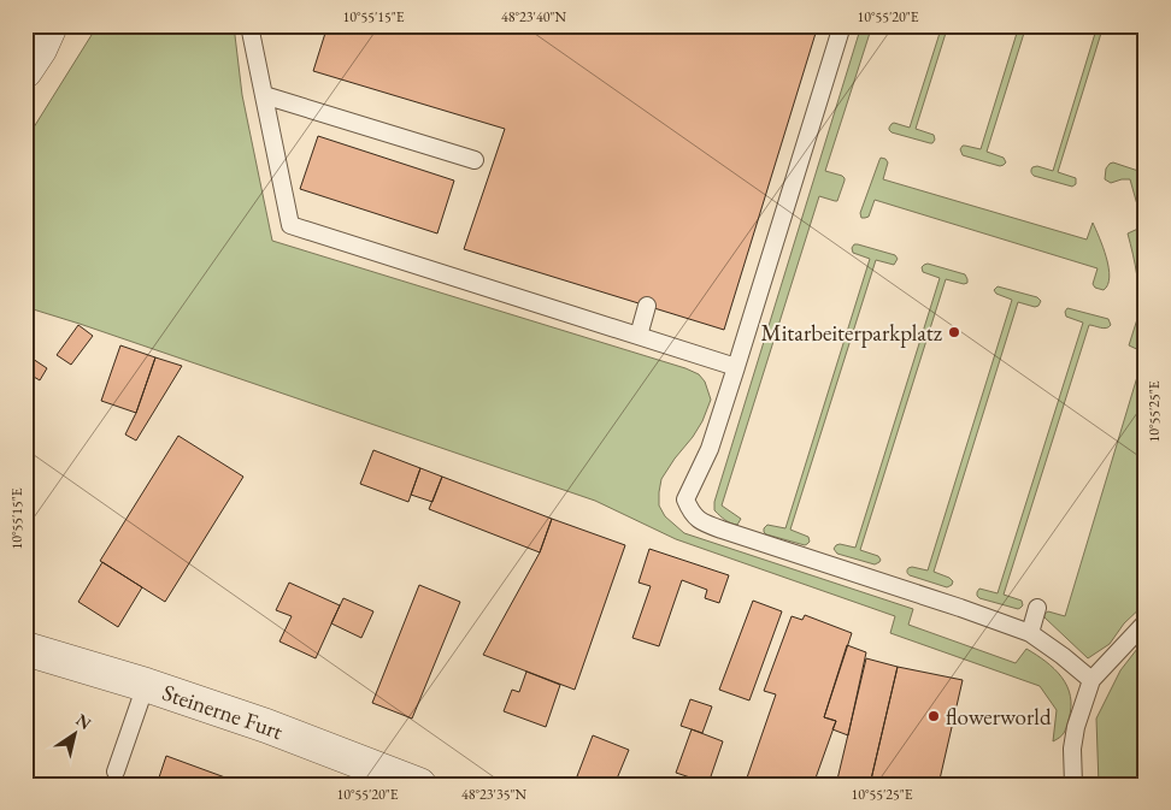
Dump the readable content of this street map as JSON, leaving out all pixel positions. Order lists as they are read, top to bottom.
{
  "streets": {
    "street": ["Steinerne Furt"]
  },
  "places": ["Mitarbeiterparkplatz", "flowerworld"],
  "north": "top right",
  "coordinates": [
    "10°55'15\"E",
    "48°23'40\"N",
    "10°55'20\"E",
    "10°55'25\"E",
    "48°23'35\"N"
  ]
}
